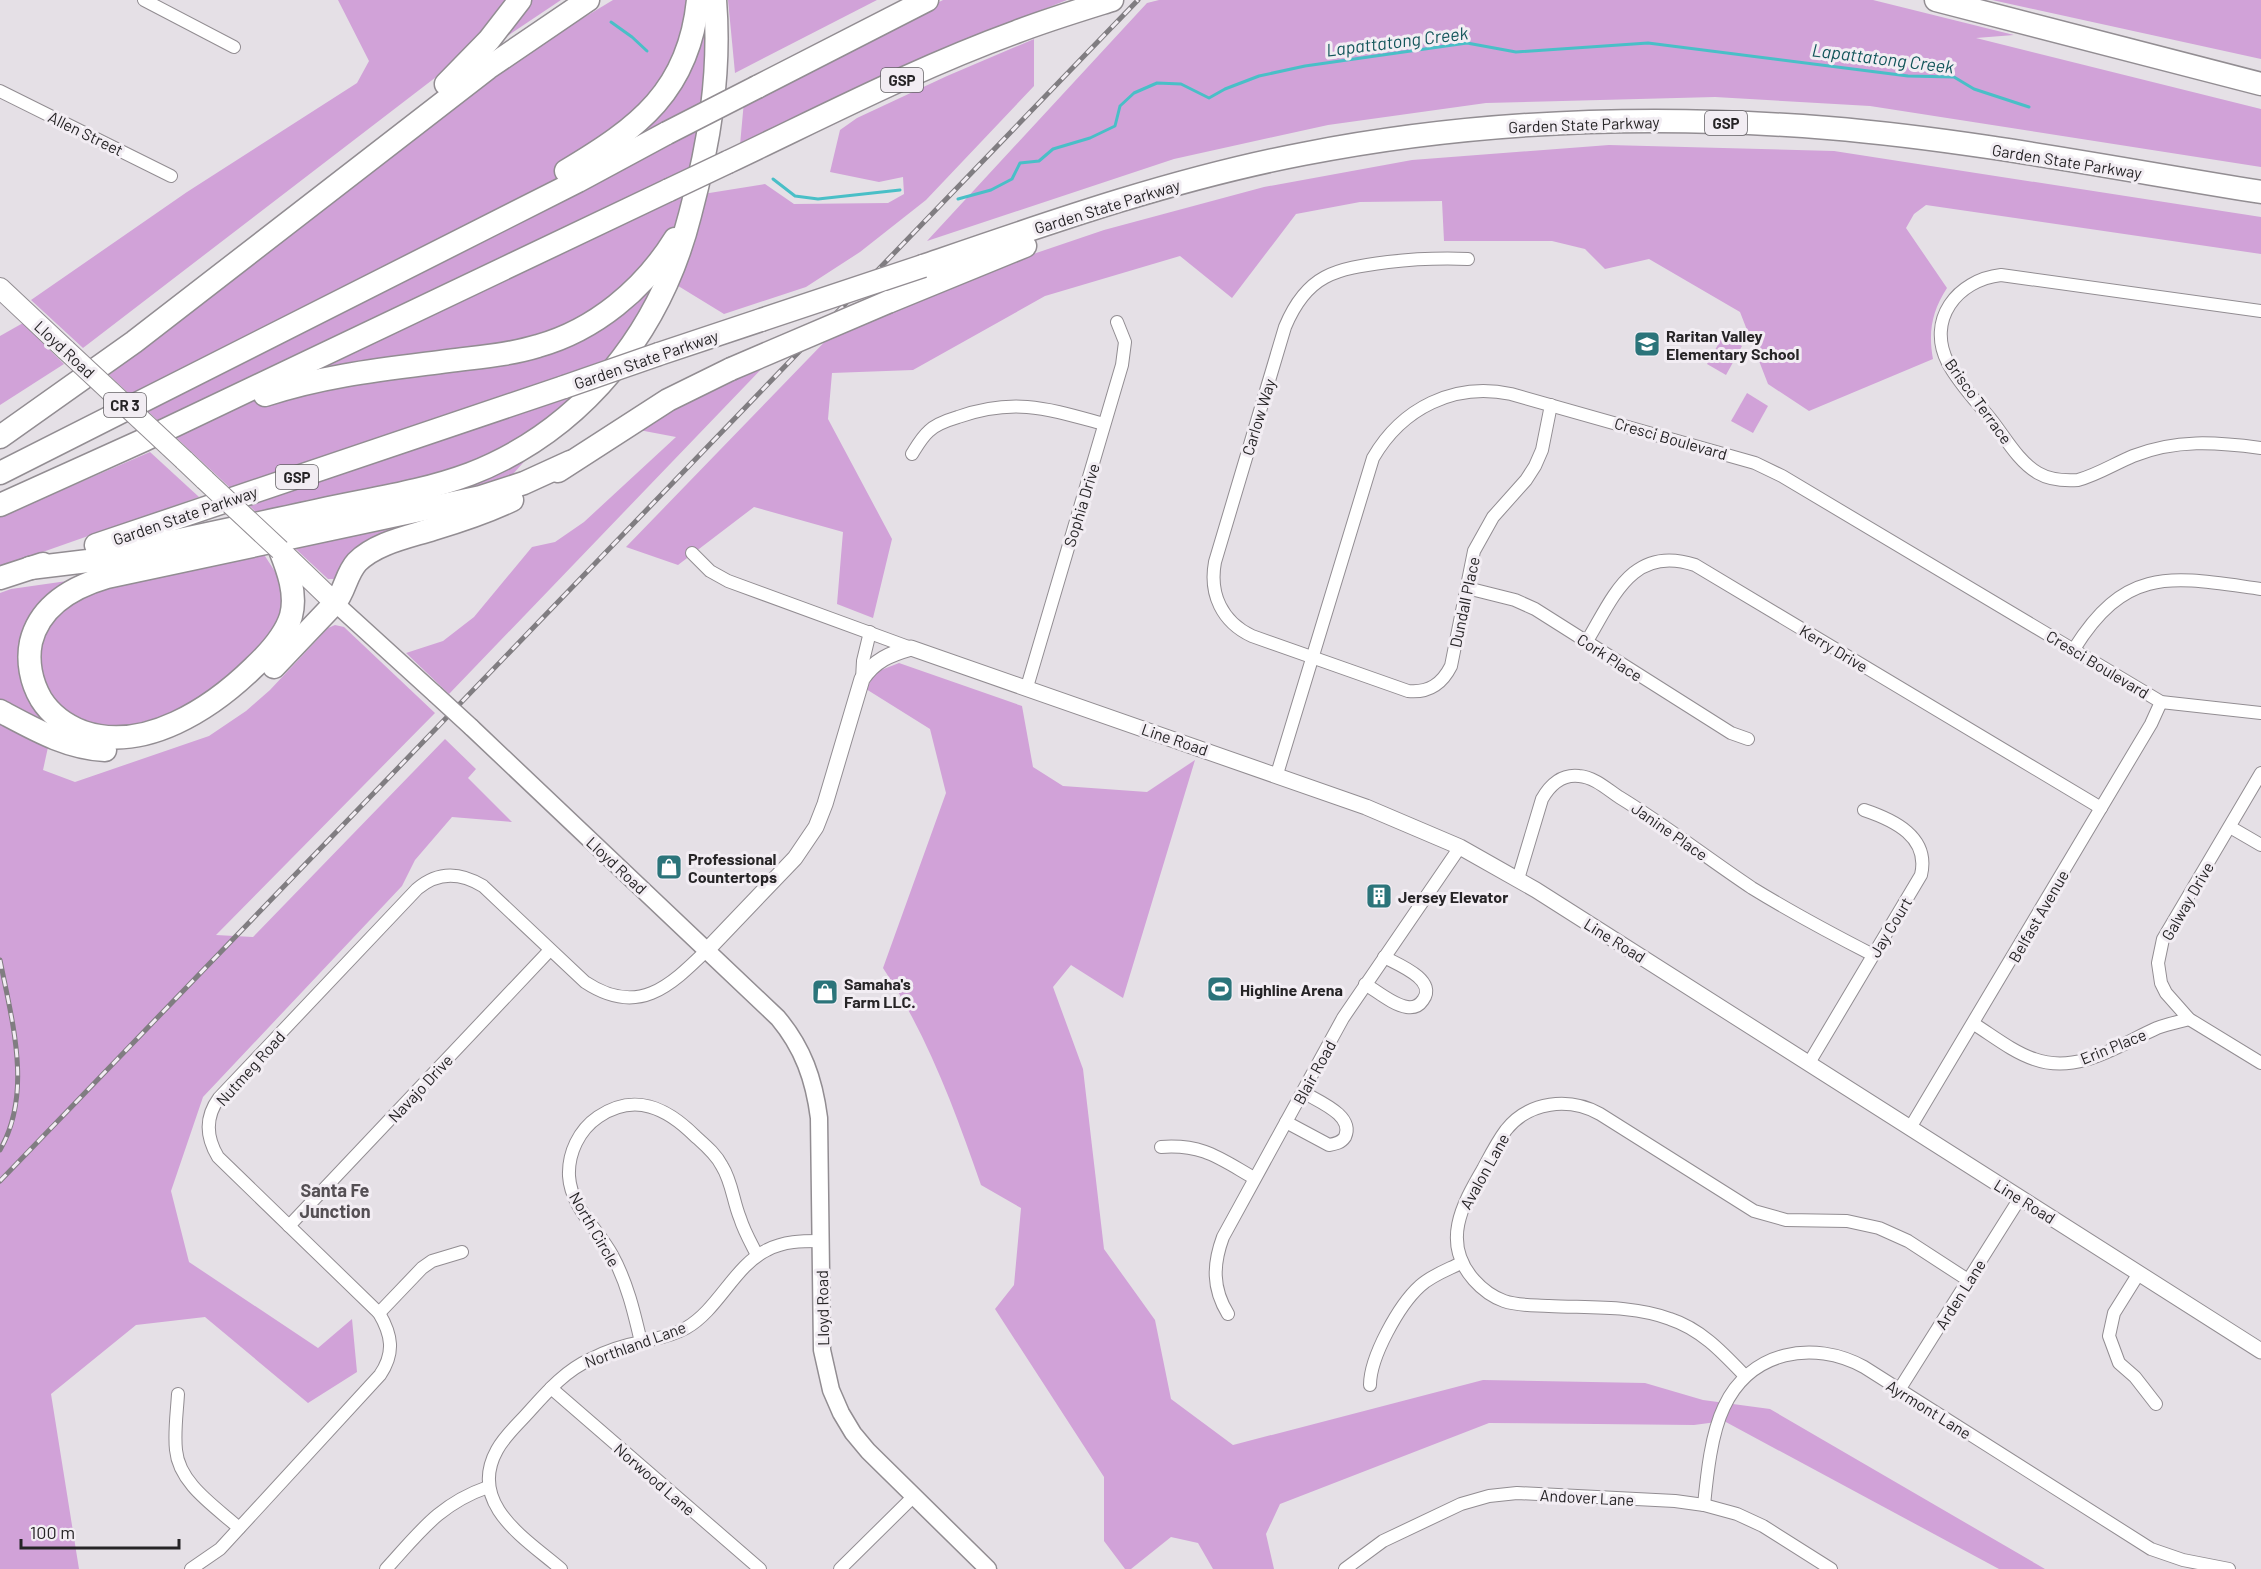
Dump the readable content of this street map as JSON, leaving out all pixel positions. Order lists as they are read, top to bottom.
{
  "streets": {
    "highway": ["GSP", "Garden State Parkway"],
    "main road": ["Lloyd Road", "CR 3"],
    "street": [
      "Allen Street",
      "Brisco Terrace",
      "Carlow Way",
      "Cresci Boulevard",
      "Sophia Drive",
      "Dundall Place",
      "Kerry Drive",
      "Cork Place",
      "Line Road",
      "Janine Place",
      "Galway Drive",
      "Belfast Avenue",
      "Jay Court",
      "Erin Place",
      "Nutmeg Road",
      "Blair Road",
      "Navajo Drive",
      "Avalon Lane",
      "North Circle",
      "Arden Lane",
      "Northland Lane",
      "Ayrmont Lane",
      "Norwood Lane",
      "Andover Lane"
    ]
  },
  "crossings": [
    ["Lloyd Road", "Nutmeg Road"],
    ["Lloyd Road", "Northland Lane"],
    ["Carlow Way", "Cresci Boulevard"],
    ["Carlow Way", "Dundall Place"],
    ["Cresci Boulevard", "Dundall Place"],
    ["Cresci Boulevard", "Line Road"],
    ["Cresci Boulevard", "Belfast Avenue"],
    ["Sophia Drive", "Line Road"],
    ["Dundall Place", "Cork Place"],
    ["Kerry Drive", "Cork Place"],
    ["Kerry Drive", "Belfast Avenue"],
    ["Line Road", "Janine Place"],
    ["Line Road", "Belfast Avenue"],
    ["Line Road", "Jay Court"],
    ["Line Road", "Blair Road"],
    ["Line Road", "Arden Lane"],
    ["Janine Place", "Jay Court"],
    ["Galway Drive", "Erin Place"],
    ["Belfast Avenue", "Erin Place"],
    ["Nutmeg Road", "Navajo Drive"],
    ["Avalon Lane", "Arden Lane"],
    ["North Circle", "Northland Lane"],
    ["Arden Lane", "Ayrmont Lane"],
    ["Northland Lane", "Norwood Lane"],
    ["Ayrmont Lane", "Andover Lane"]
  ],
  "districts": ["Santa Fe Junction"],
  "water": ["Lapattatong Creek"],
  "places": {
    "school or university": ["Raritan Valley Elementary School"],
    "shop": ["Professional Countertops", "Samaha's Farm LLC."],
    "building": ["Jersey Elevator"],
    "sports": ["Highline Arena"]
  },
  "scale_bar": "100 m"
}
